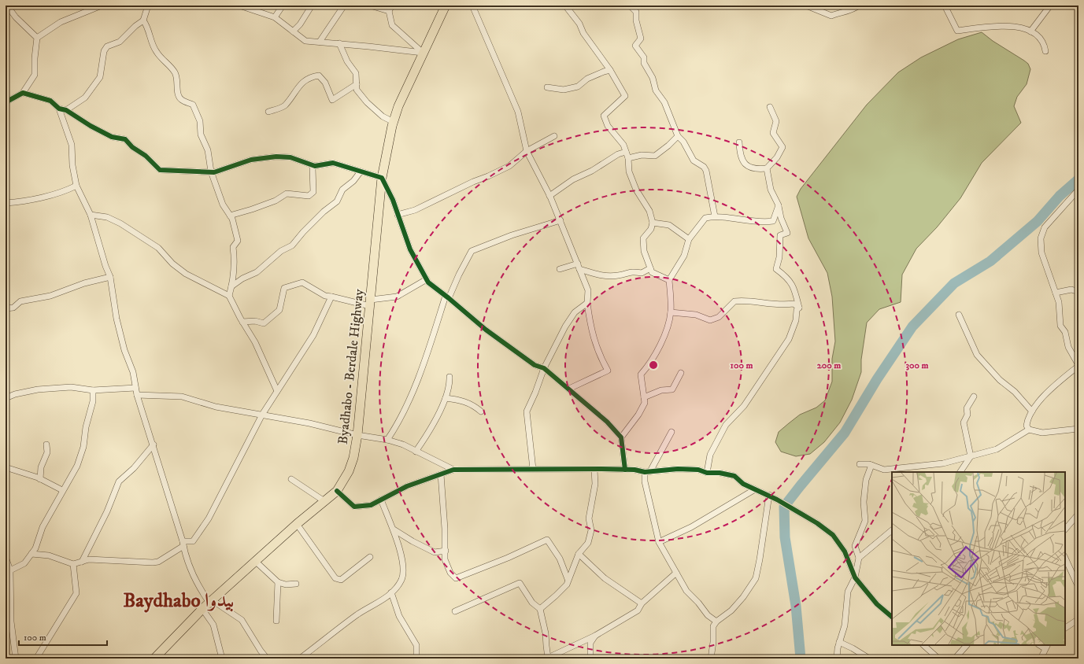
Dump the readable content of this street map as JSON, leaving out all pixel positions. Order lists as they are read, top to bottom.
{
  "streets": {
    "main road": ["Byadhabo - Berdale Highway"]
  },
  "districts": ["Baydhabo بيدوا"],
  "scale_bar": "100 m",
  "rings": ["100 m", "200 m", "300 m"]
}
